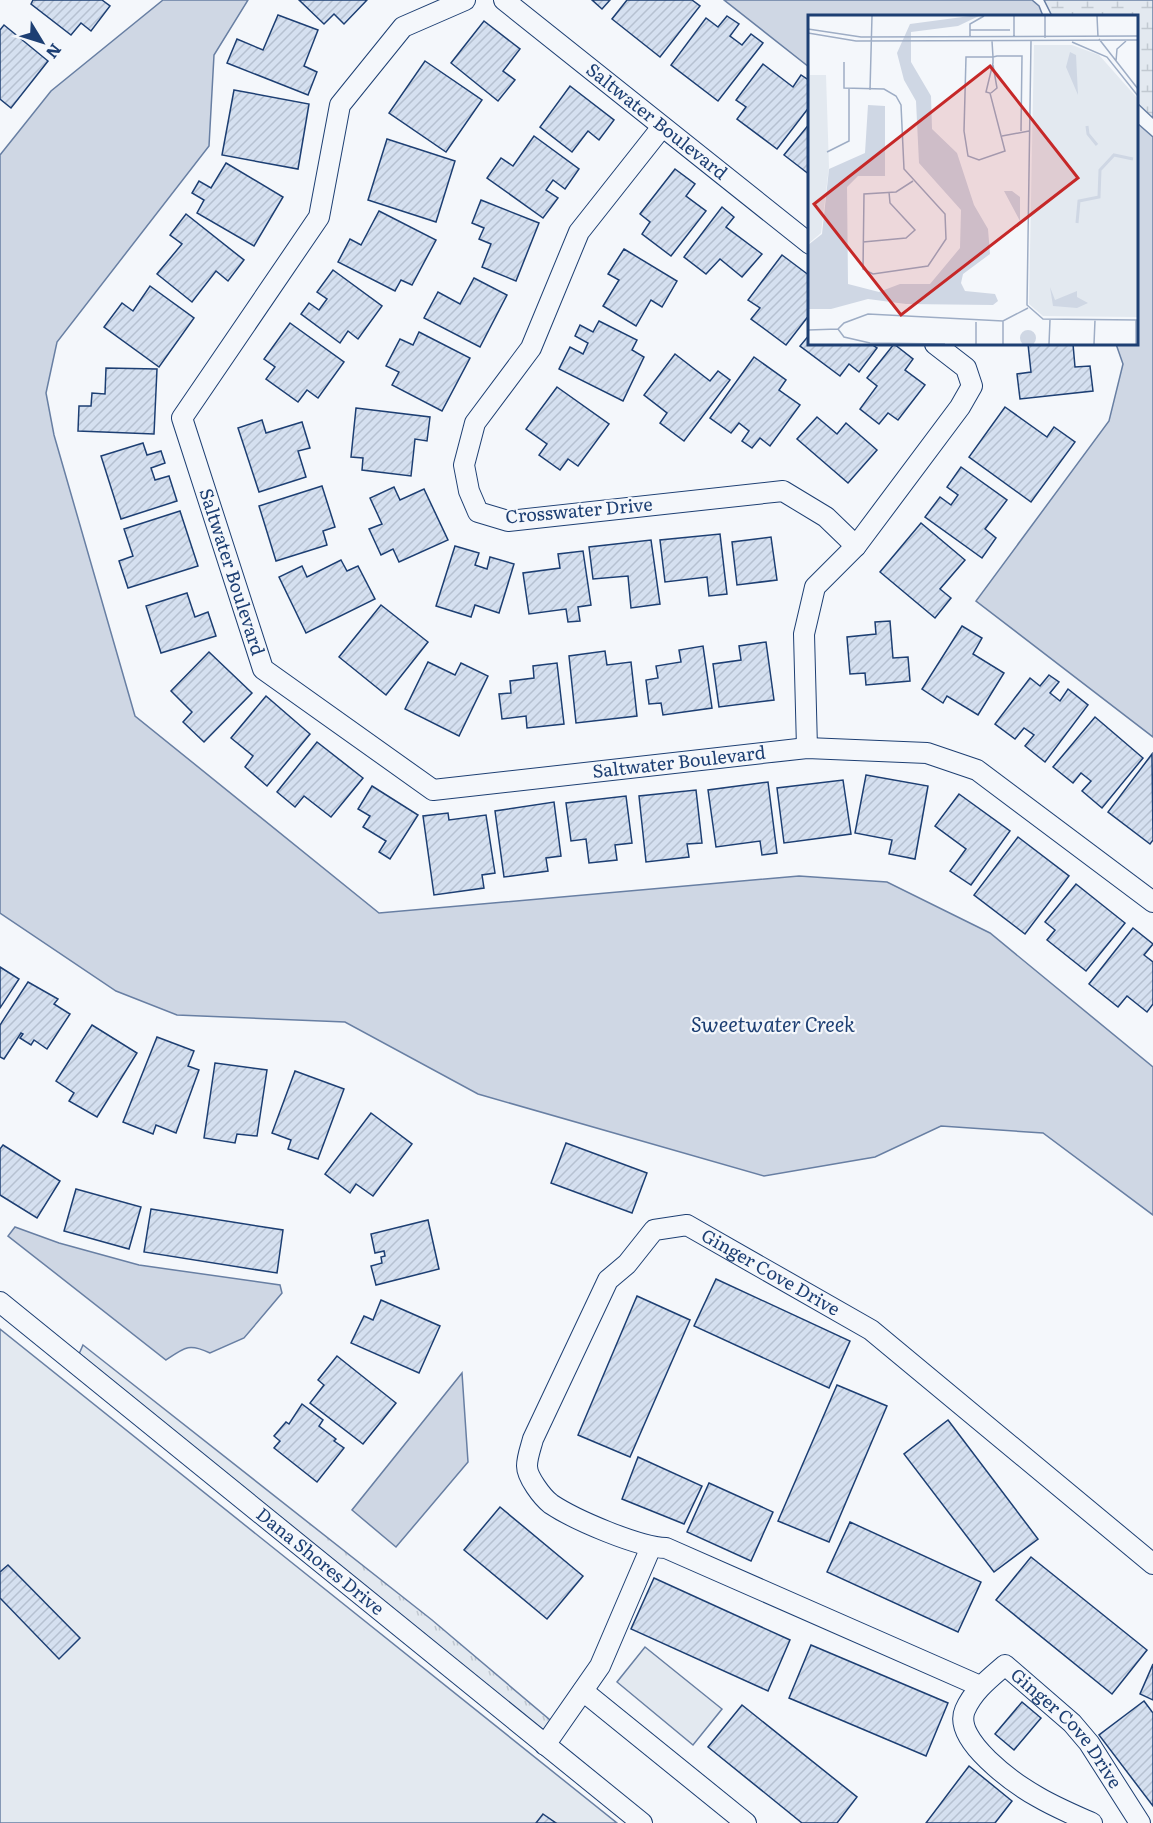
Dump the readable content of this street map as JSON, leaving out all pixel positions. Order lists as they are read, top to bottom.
{
  "streets": {
    "street": [
      "Saltwater Boulevard",
      "Crosswater Drive",
      "Ginger Cove Drive",
      "Dana Shores Drive"
    ]
  },
  "crossings": [
    ["Saltwater Boulevard", "Crosswater Drive"]
  ],
  "water": ["Sweetwater Creek"],
  "north": "bottom right"
}
